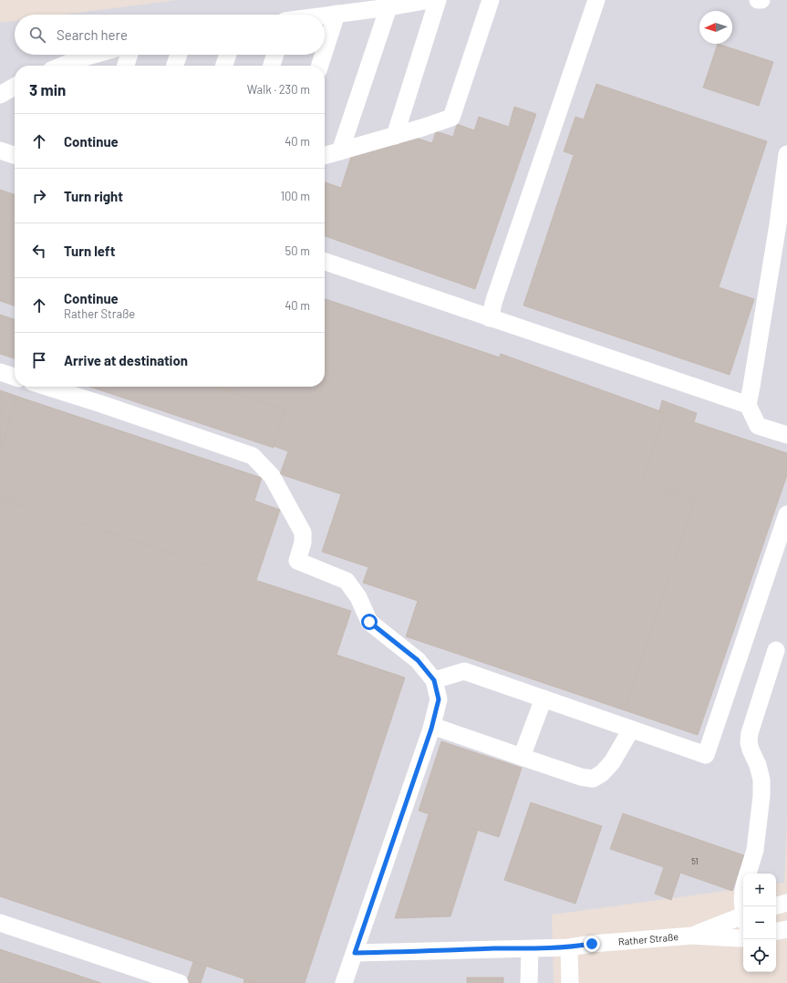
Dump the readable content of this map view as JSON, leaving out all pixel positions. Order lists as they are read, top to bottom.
{
  "streets": {
    "street": ["Rather Straße"]
  },
  "house_numbers": ["51"],
  "north": "left",
  "page": {
    "search": "Search here",
    "heading": ["3 min", "Walk · 230 m"],
    "list": [
      ["Continue", "40 m"],
      ["Turn right", "100 m"],
      ["Turn left", "50 m"],
      ["Continue", "Rather Straße", "40 m"],
      "Arrive at destination"
    ],
    "map_buttons": ["+", "−"]
  }
}
